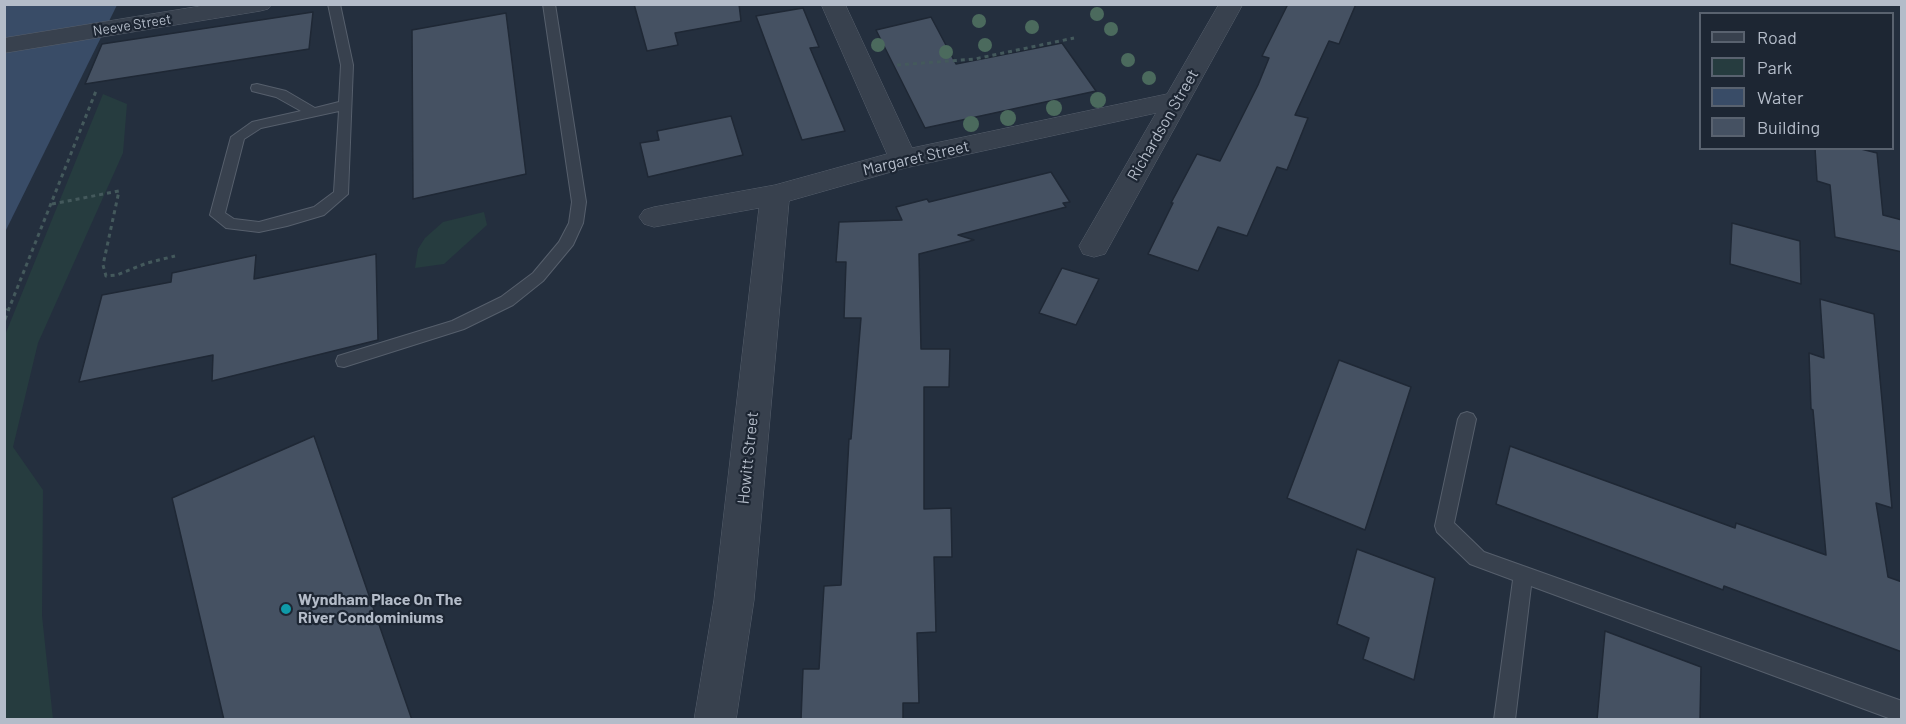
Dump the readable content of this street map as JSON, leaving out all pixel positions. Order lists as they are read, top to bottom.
{
  "streets": {
    "street": [
      "Neeve Street",
      "Richardson Street",
      "Margaret Street",
      "Howitt Street"
    ]
  },
  "crossings": [
    ["Richardson Street", "Margaret Street"],
    ["Margaret Street", "Howitt Street"]
  ],
  "places": ["Wyndham Place On The River Condominiums"],
  "legend": [
    "Road",
    "Park",
    "Water",
    "Building"
  ]
}
